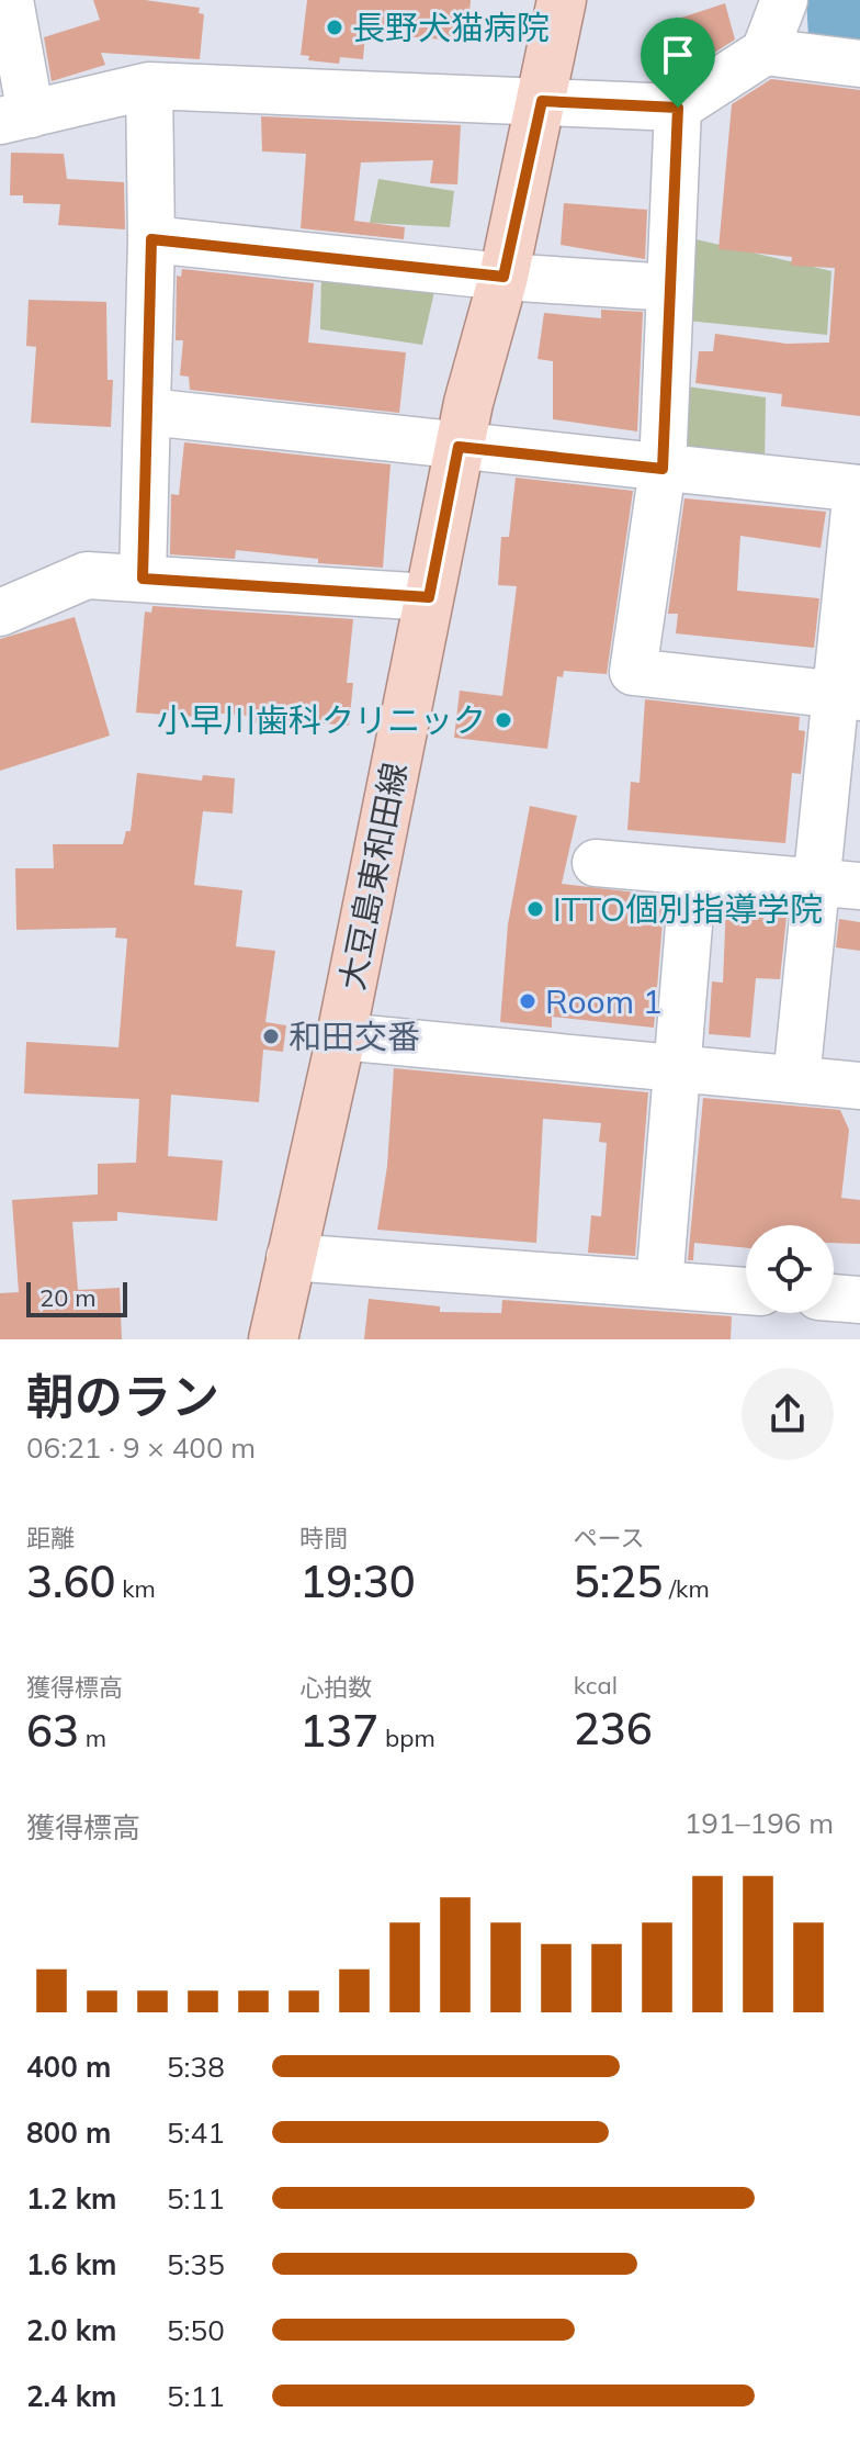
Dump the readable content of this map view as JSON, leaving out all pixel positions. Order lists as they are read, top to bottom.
{
  "streets": {
    "main road": ["大豆島東和田線"]
  },
  "places": [
    "長野犬猫病院",
    "小早川歯科クリニック",
    "ITTO個別指導学院",
    "Room 1",
    "和田交番"
  ],
  "scale_bar": "20 m",
  "page": {
    "scale": "20 m",
    "heading": ["朝のラン", "06:21 · 9 × 400 m"],
    "stats": [
      ["距離", "3.60 km"],
      ["時間", "19:30"],
      ["ペース", "5:25 /km"],
      ["獲得標高", "63 m"],
      ["心拍数", "137 bpm"],
      ["kcal", "236"]
    ],
    "chart": ["獲得標高", "191–196 m"],
    "list": [
      {
        "name": "400 m",
        "note": "5:38"
      },
      {
        "name": "800 m",
        "note": "5:41"
      },
      {
        "name": "1.2 km",
        "note": "5:11"
      },
      {
        "name": "1.6 km",
        "note": "5:35"
      },
      {
        "name": "2.0 km",
        "note": "5:50"
      },
      {
        "name": "2.4 km",
        "note": "5:11"
      }
    ]
  }
}
